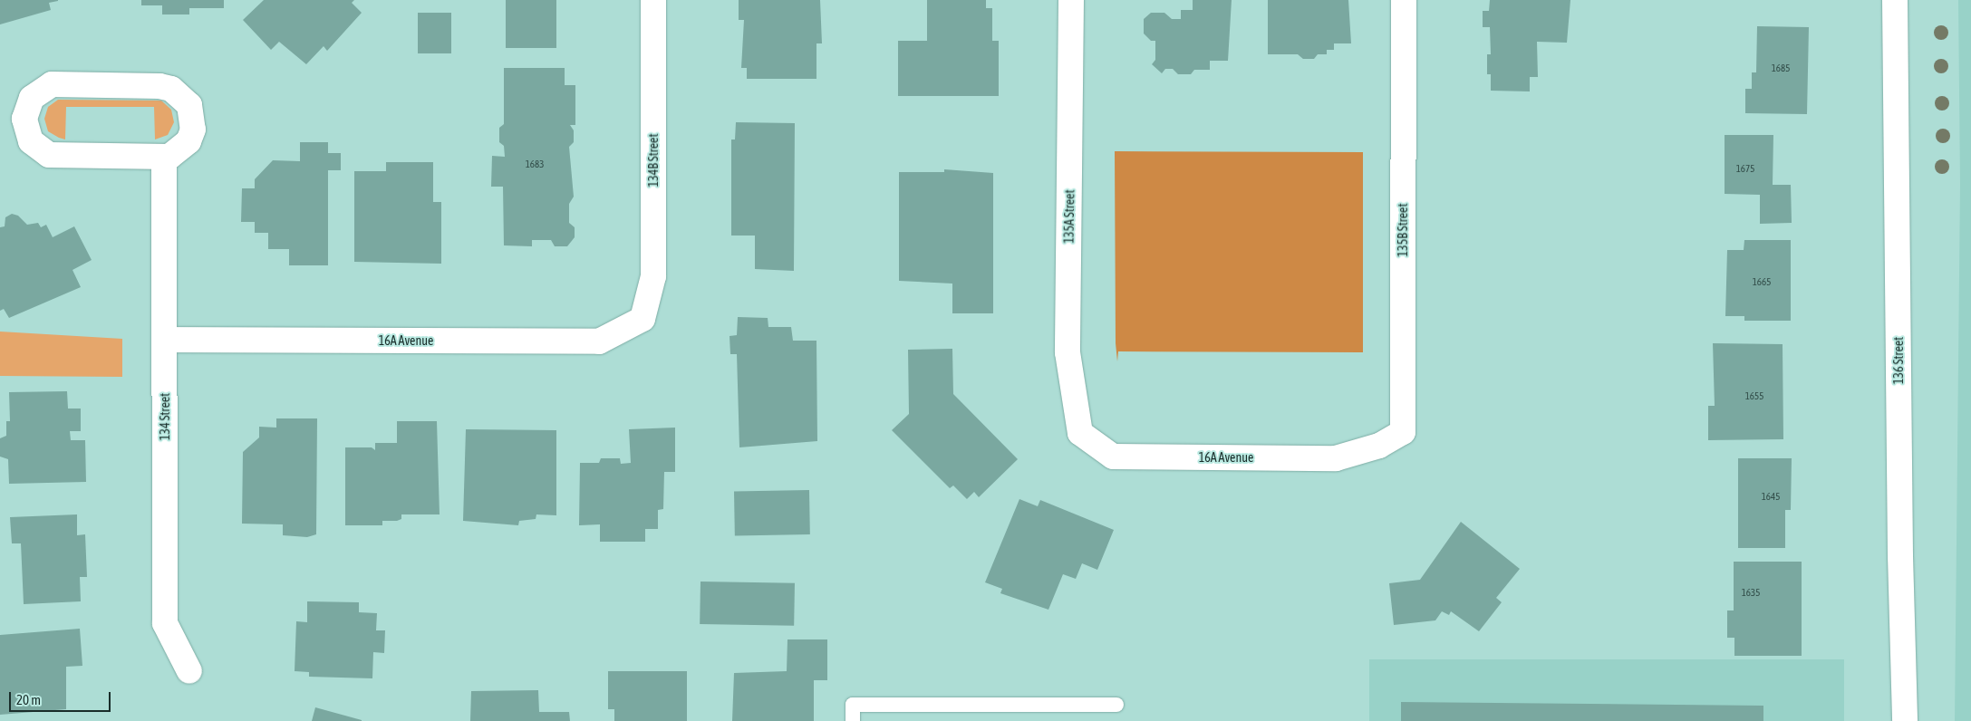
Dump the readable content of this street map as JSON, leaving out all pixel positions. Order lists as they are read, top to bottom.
{
  "streets": {
    "street": [
      "134B Street",
      "135A Street",
      "135B Street",
      "16A Avenue",
      "136 Street",
      "134 Street"
    ]
  },
  "crossings": [
    ["134B Street", "16A Avenue"],
    ["135A Street", "16A Avenue"],
    ["135B Street", "16A Avenue"],
    ["16A Avenue", "134 Street"]
  ],
  "house_numbers": [
    "1685",
    "1683",
    "1675",
    "1665",
    "1655",
    "1645",
    "1635"
  ],
  "scale_bar": "20 m"
}
